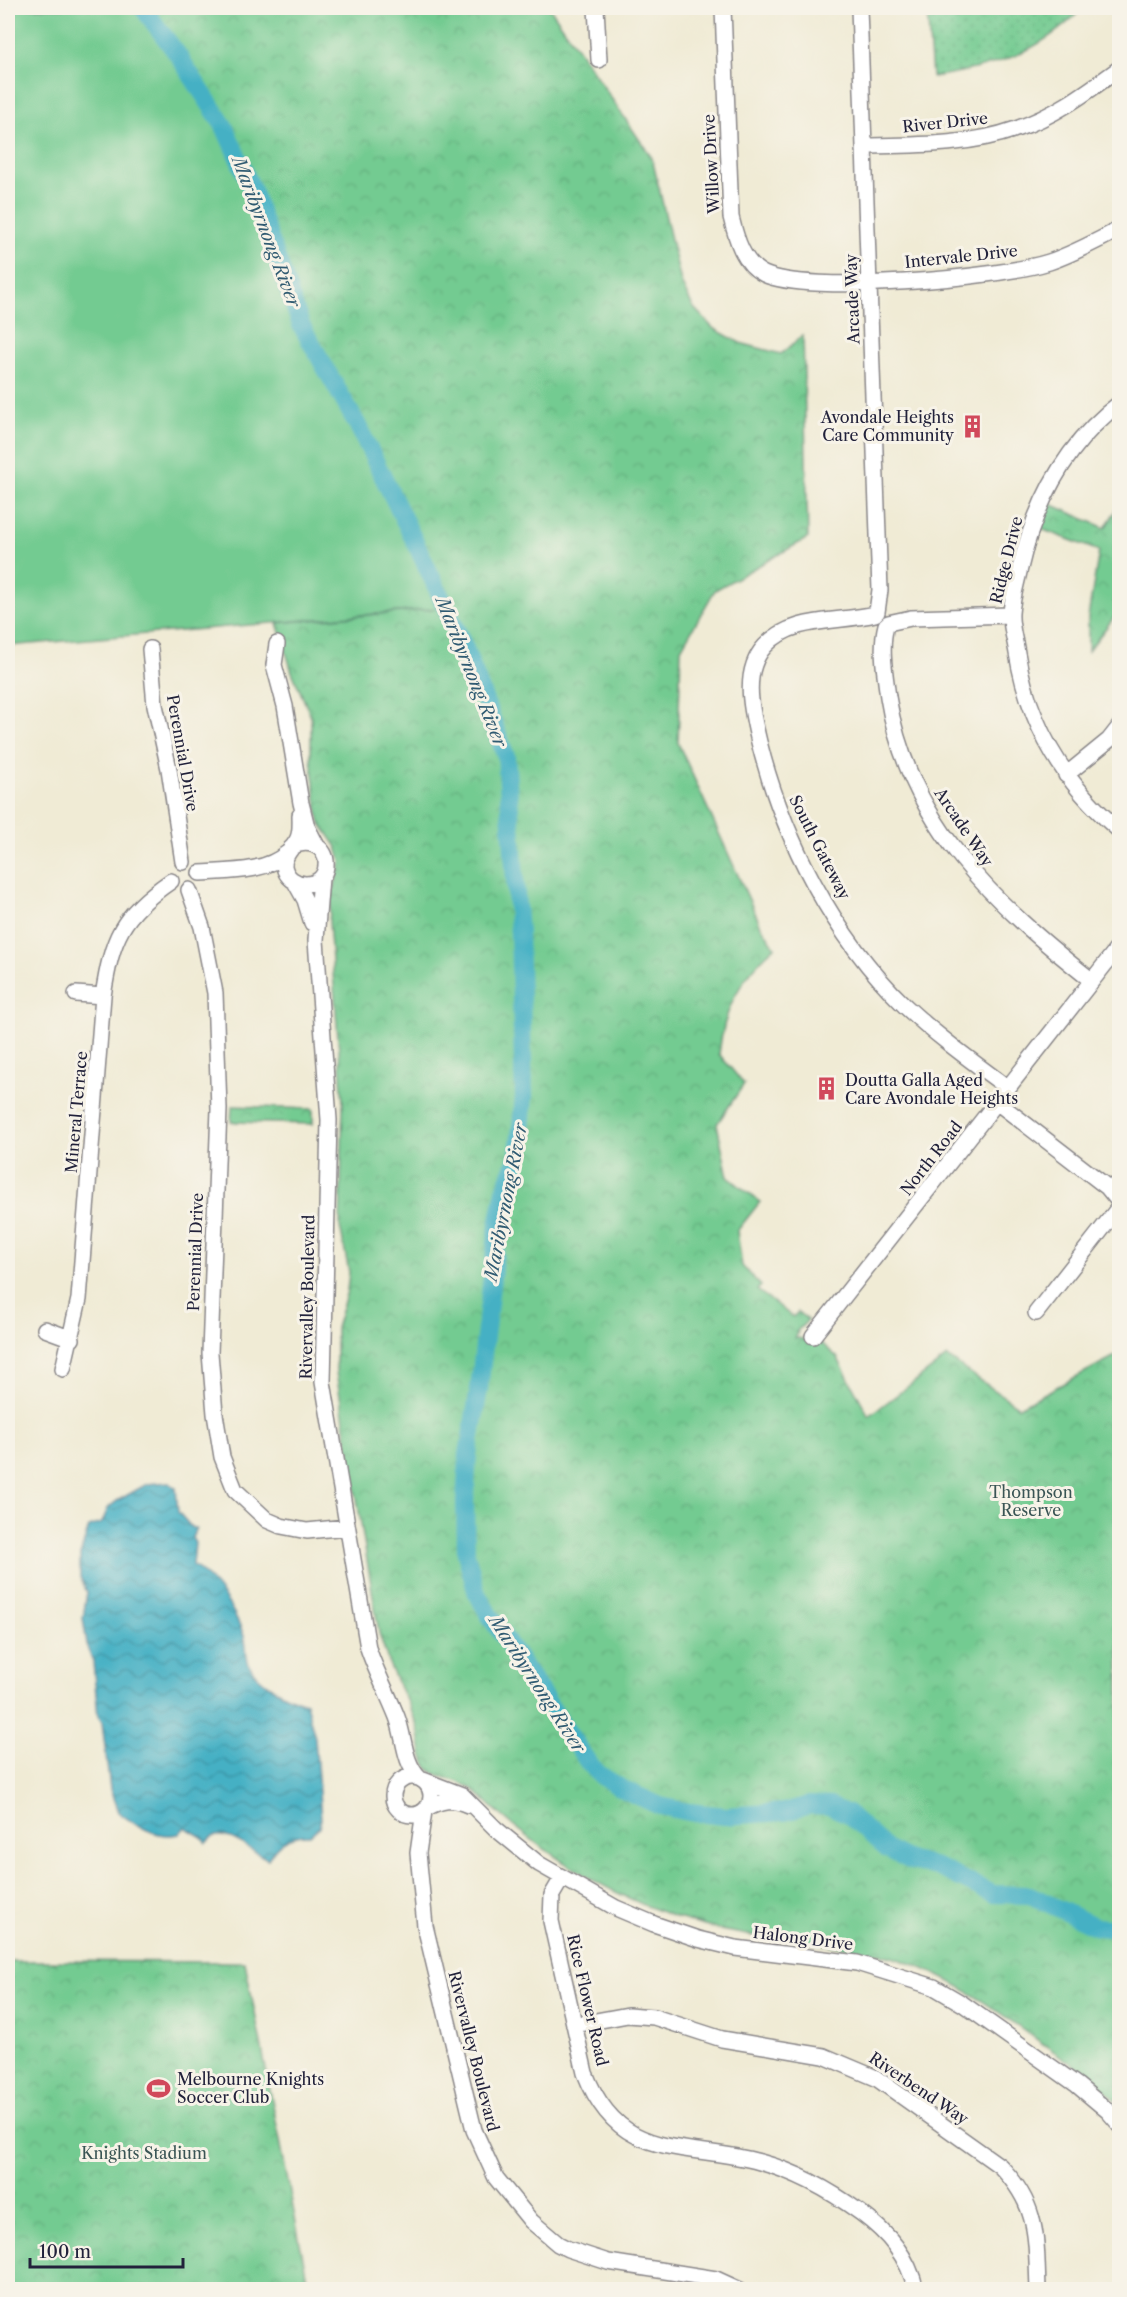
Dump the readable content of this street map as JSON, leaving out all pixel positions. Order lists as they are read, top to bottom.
{
  "streets": {
    "street": [
      "River Drive",
      "Willow Drive",
      "Intervale Drive",
      "Arcade Way",
      "Ridge Drive",
      "Perennial Drive",
      "South Gateway",
      "Mineral Terrace",
      "North Road",
      "Rivervalley Boulevard",
      "Halong Drive",
      "Rice Flower Road",
      "Riverbend Way"
    ]
  },
  "crossings": [
    ["River Drive", "Arcade Way"],
    ["Willow Drive", "Intervale Drive"],
    ["Willow Drive", "Arcade Way"],
    ["Intervale Drive", "Arcade Way"],
    ["Arcade Way", "South Gateway"],
    ["Arcade Way", "North Road"],
    ["Ridge Drive", "South Gateway"],
    ["Perennial Drive", "Mineral Terrace"],
    ["Perennial Drive", "Rivervalley Boulevard"],
    ["South Gateway", "North Road"],
    ["Rivervalley Boulevard", "Halong Drive"],
    ["Halong Drive", "Rice Flower Road"],
    ["Rice Flower Road", "Riverbend Way"]
  ],
  "water": ["Maribyrnong River"],
  "parks": ["Thompson Reserve", "Knights Stadium"],
  "places": {
    "building": ["Avondale Heights Care Community", "Doutta Galla Aged Care Avondale Heights"],
    "sports": ["Melbourne Knights Soccer Club"]
  },
  "scale_bar": "100 m"
}
